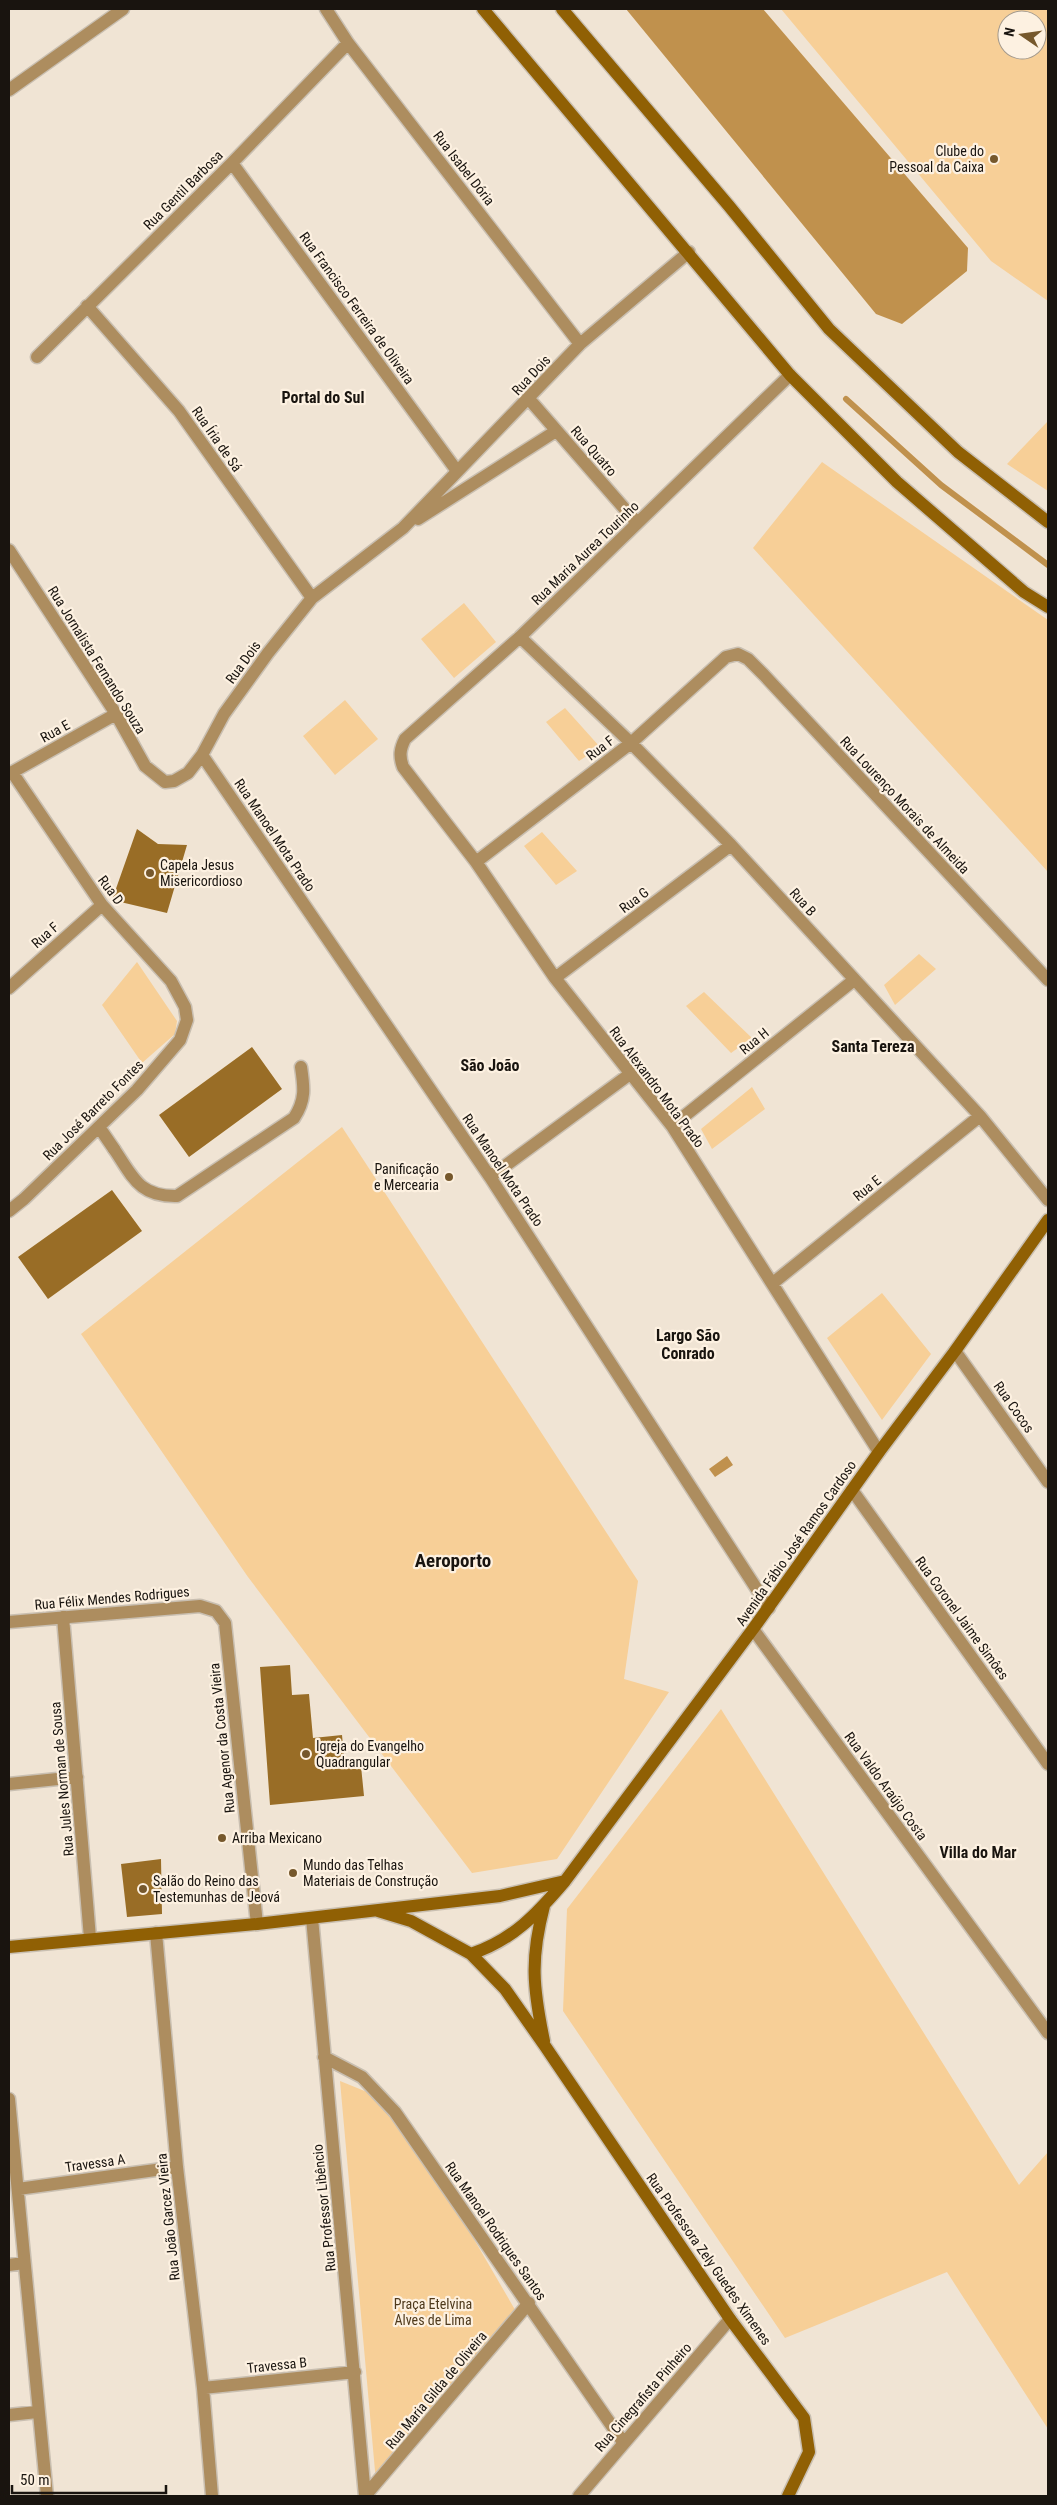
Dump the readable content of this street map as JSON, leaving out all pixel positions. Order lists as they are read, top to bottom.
{
  "streets": {
    "street": [
      "Rua Isabel Dória",
      "Rua Gentil Barbosa",
      "Rua Francisco Ferreira de Oliveira",
      "Rua Dois",
      "Rua Íria de Sá",
      "Rua Quatro",
      "Rua Maria Aurea Tourinho",
      "Rua Jornalista Fernando Souza",
      "Rua E",
      "Rua F",
      "Rua Lourenço Morais de Almeida",
      "Rua Manoel Mota Prado",
      "Rua D",
      "Rua G",
      "Rua B",
      "Rua H",
      "Rua Alexandro Mota Prado",
      "Rua José Barreto Fontes",
      "Rua Cocos",
      "Avenida Fábio José Ramos Cardoso",
      "Rua Félix Mendes Rodrigues",
      "Rua Coronel Jaime Simôes",
      "Rua Agenor da Costa Vieira",
      "Rua Jules Norman de Sousa",
      "Rua Valdo Araújo Costa",
      "Travessa A",
      "Rua Professor Libêncio",
      "Rua João Garcez Vieira",
      "Rua Manoel Rodriques Santos",
      "Rua Professora Zely Guedes Ximenes",
      "Travessa B",
      "Rua Maria Gilda de Oliveira",
      "Rua Cinegrafista Pinheiro"
    ]
  },
  "crossings": [
    ["Rua Isabel Dória", "Rua Gentil Barbosa"],
    ["Rua Isabel Dória", "Rua Dois"],
    ["Rua Gentil Barbosa", "Rua Francisco Ferreira de Oliveira"],
    ["Rua Gentil Barbosa", "Rua Íria de Sá"],
    ["Rua Francisco Ferreira de Oliveira", "Rua Dois"],
    ["Rua Dois", "Rua Íria de Sá"],
    ["Rua Dois", "Rua Quatro"],
    ["Rua Dois", "Rua Jornalista Fernando Souza"],
    ["Rua Dois", "Rua Manoel Mota Prado"],
    ["Rua Quatro", "Rua Maria Aurea Tourinho"],
    ["Rua Maria Aurea Tourinho", "Rua B"],
    ["Rua Maria Aurea Tourinho", "Rua Alexandro Mota Prado"],
    ["Rua Jornalista Fernando Souza", "Rua E"],
    ["Rua E", "Rua D"],
    ["Rua E", "Rua B"],
    ["Rua E", "Rua Alexandro Mota Prado"],
    ["Rua F", "Rua Lourenço Morais de Almeida"],
    ["Rua F", "Rua D"],
    ["Rua F", "Rua B"],
    ["Rua F", "Rua Alexandro Mota Prado"],
    ["Rua Manoel Mota Prado", "Avenida Fábio José Ramos Cardoso"],
    ["Rua D", "Rua José Barreto Fontes"],
    ["Rua G", "Rua B"],
    ["Rua G", "Rua Alexandro Mota Prado"],
    ["Rua B", "Rua H"],
    ["Rua H", "Rua Alexandro Mota Prado"],
    ["Rua Alexandro Mota Prado", "Avenida Fábio José Ramos Cardoso"],
    ["Rua Cocos", "Avenida Fábio José Ramos Cardoso"],
    ["Avenida Fábio José Ramos Cardoso", "Rua Coronel Jaime Simôes"],
    ["Avenida Fábio José Ramos Cardoso", "Rua Valdo Araújo Costa"],
    ["Avenida Fábio José Ramos Cardoso", "Rua Professora Zely Guedes Ximenes"],
    ["Rua Félix Mendes Rodrigues", "Rua Agenor da Costa Vieira"],
    ["Rua Félix Mendes Rodrigues", "Rua Jules Norman de Sousa"],
    ["Travessa A", "Rua João Garcez Vieira"],
    ["Rua Professor Libêncio", "Rua Manoel Rodriques Santos"],
    ["Rua Professor Libêncio", "Travessa B"],
    ["Rua Professor Libêncio", "Rua Maria Gilda de Oliveira"],
    ["Rua João Garcez Vieira", "Travessa B"],
    ["Rua Manoel Rodriques Santos", "Rua Maria Gilda de Oliveira"],
    ["Rua Manoel Rodriques Santos", "Rua Cinegrafista Pinheiro"],
    ["Rua Professora Zely Guedes Ximenes", "Rua Cinegrafista Pinheiro"]
  ],
  "districts": [
    "Portal do Sul",
    "Santa Tereza",
    "São João",
    "Largo São Conrado",
    "Aeroporto",
    "Villa do Mar"
  ],
  "parks": ["Praça Etelvina Alves de Lima"],
  "places": [
    "Clube do Pessoal da Caixa",
    "Capela Jesus Misericordioso",
    "Panificação e Mercearia",
    "Igreja do Evangelho Quadrangular",
    "Arriba Mexicano",
    "Mundo das Telhas Materiais de Construção",
    "Salão do Reino das Testemunhas de Jeová"
  ],
  "scale_bar": "50 m",
  "north": "left"
}
